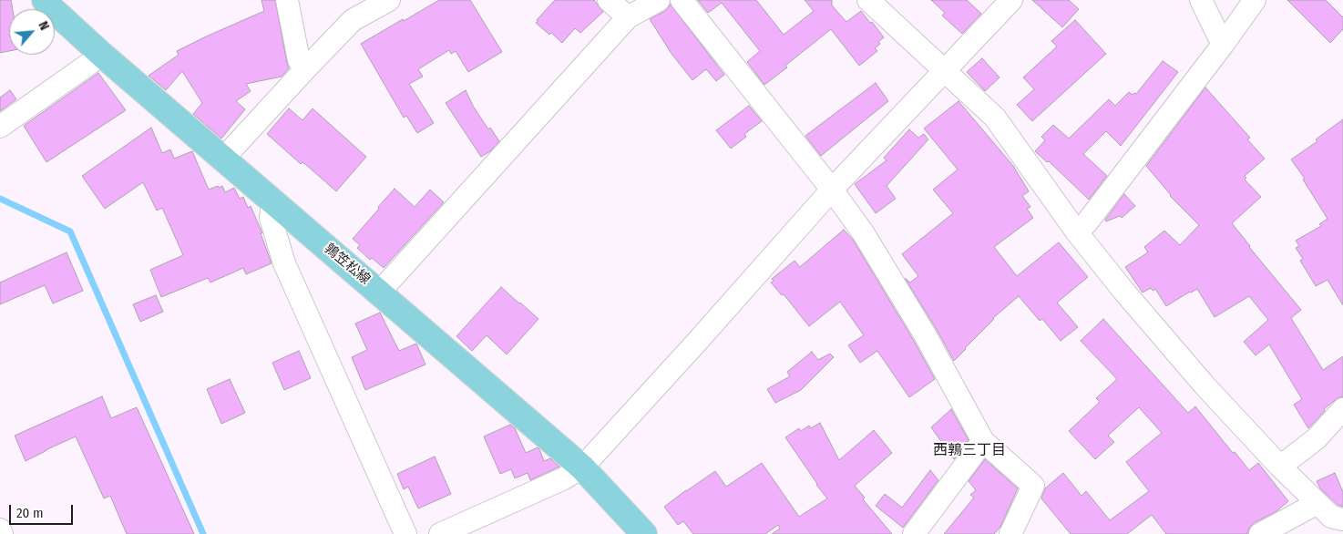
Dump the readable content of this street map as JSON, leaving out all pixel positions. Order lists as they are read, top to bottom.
{
  "streets": {
    "main road": ["鶉笠松線"]
  },
  "districts": ["西鶉三丁目"],
  "scale_bar": "20 m",
  "north": "top right"
}
